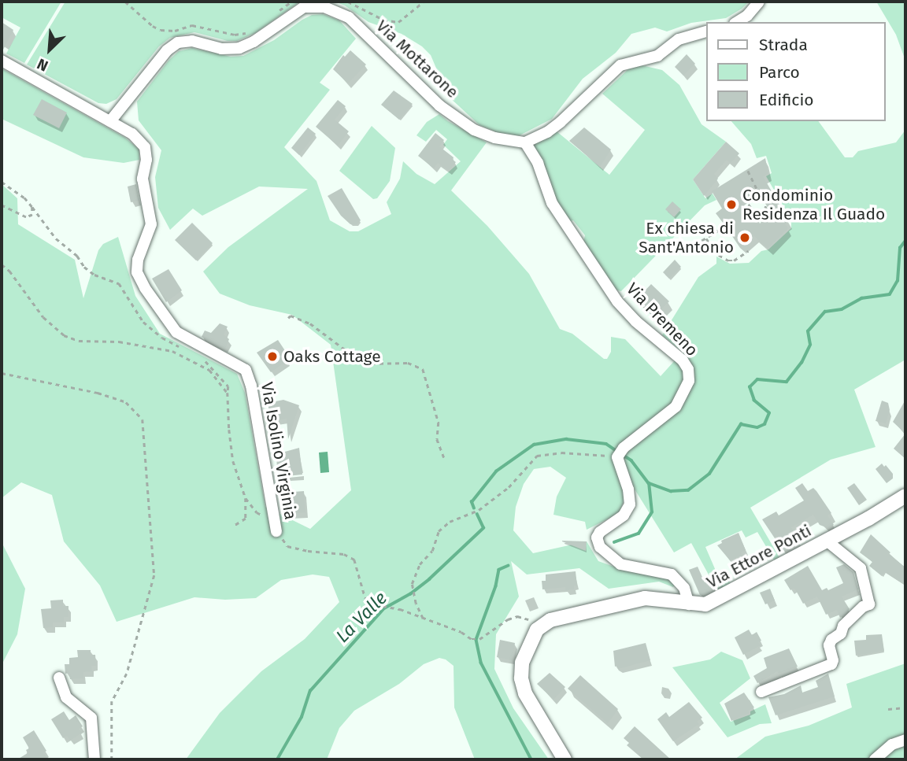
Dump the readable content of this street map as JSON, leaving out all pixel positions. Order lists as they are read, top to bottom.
{
  "streets": {
    "street": [
      "Via Mottarone",
      "Via Premeno",
      "Via Isolino Virginia",
      "Via Ettore Ponti"
    ]
  },
  "crossings": [
    ["Via Mottarone", "Via Premeno"],
    ["Via Mottarone", "Via Isolino Virginia"]
  ],
  "water": ["La Valle"],
  "places": ["Condominio Residenza Il Guado", "Ex chiesa di Sant'Antonio", "Oaks Cottage"],
  "legend": ["Strada", "Parco", "Edificio"],
  "north": "bottom left"
}
